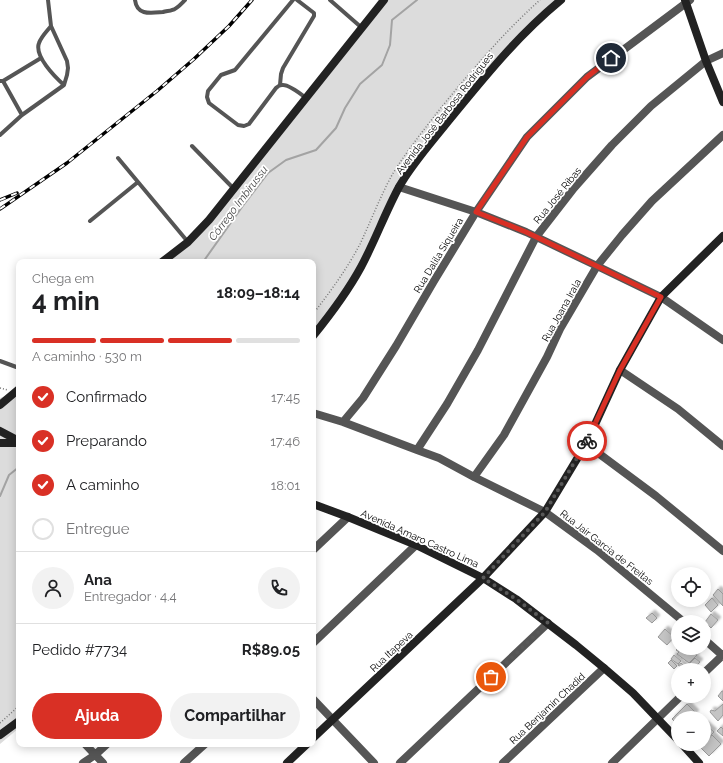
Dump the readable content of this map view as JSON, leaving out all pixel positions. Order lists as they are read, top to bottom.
{
  "streets": {
    "street": [
      "Avenida José Barbosa Rodrigues",
      "Rua José Ribas",
      "Rua Dalila Siqueira",
      "Rua Joana Irala",
      "Avenida Amaro Castro Lima",
      "Rua Jair Garcia de Freitas",
      "Rua Itapeva",
      "Rua Benjamin Chadid"
    ]
  },
  "crossings": [
    ["Rua José Ribas", "Rua Jair Garcia de Freitas"],
    ["Rua Dalila Siqueira", "Rua Jair Garcia de Freitas"],
    ["Rua Joana Irala", "Rua Jair Garcia de Freitas"],
    ["Avenida Amaro Castro Lima", "Rua Itapeva"],
    ["Avenida Amaro Castro Lima", "Rua Benjamin Chadid"],
    ["Rua Jair Garcia de Freitas", "Rua Itapeva"]
  ],
  "water": ["Córrego Imbirussu"],
  "page": {
    "heading": ["4 min", "Chega em", "18:09–18:14"],
    "panel": [
      "Ana",
      "Entregador · 4.4",
      "Pedido #7734",
      "R$89.05"
    ],
    "bar": "A caminho · 530 m",
    "list": [
      ["Confirmado", "17:45"],
      ["Preparando", "17:46"],
      ["A caminho", "18:01"],
      "Entregue"
    ],
    "map_buttons": ["+", "−"],
    "buttons": ["Ajuda", "Compartilhar"]
  }
}
